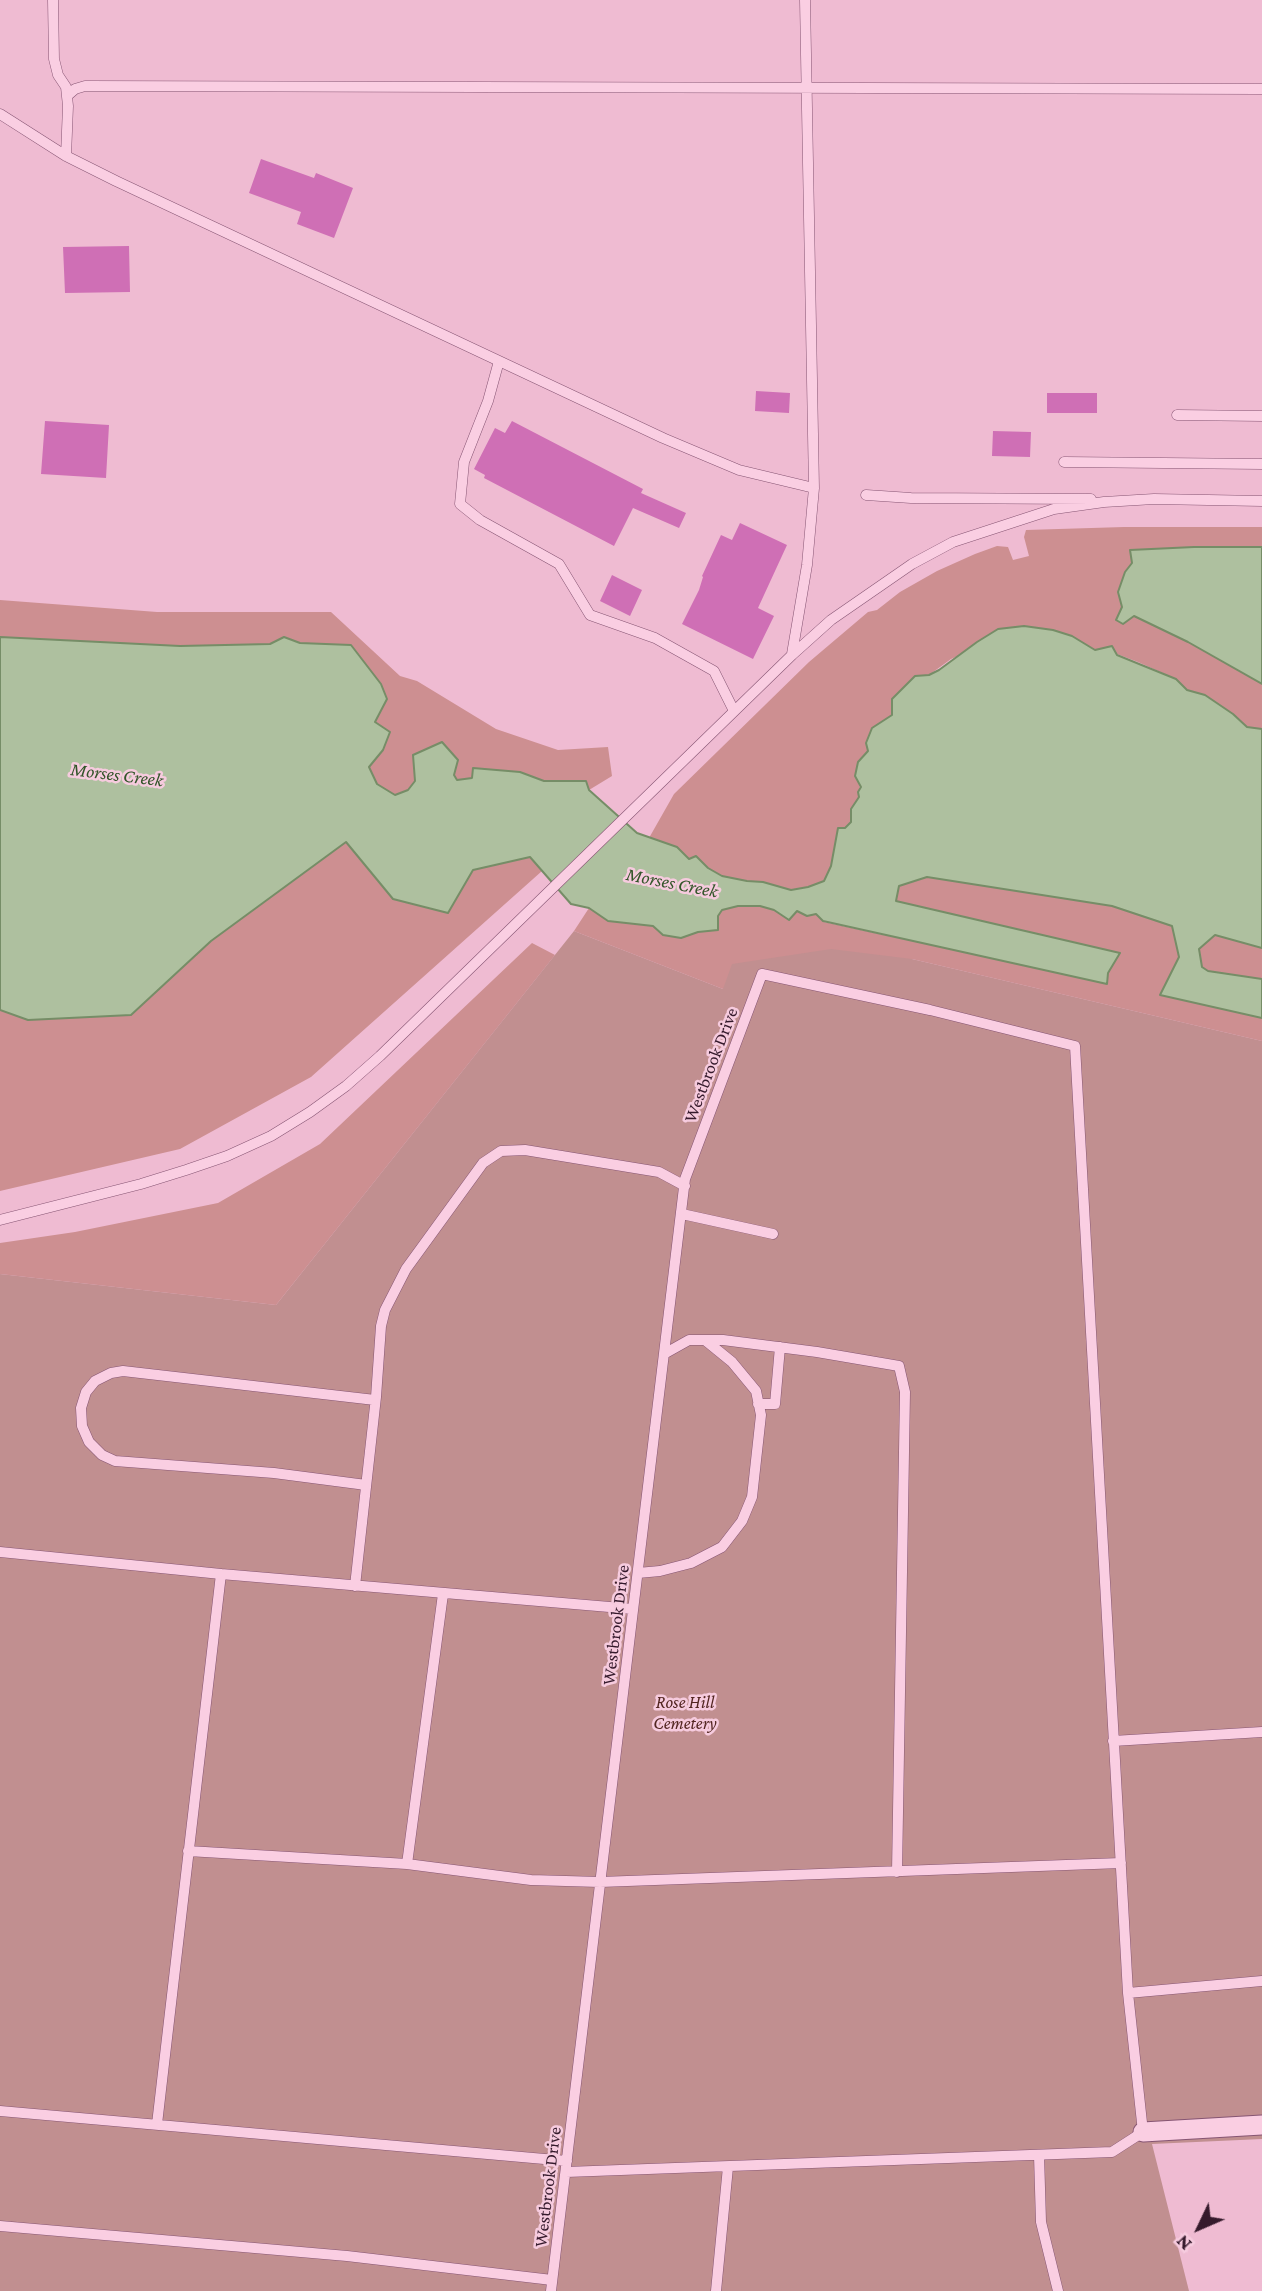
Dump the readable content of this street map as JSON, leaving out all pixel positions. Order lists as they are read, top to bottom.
{
  "streets": {
    "lane": ["Westbrook Drive"]
  },
  "water": ["Morses Creek"],
  "parks": ["Rose Hill Cemetery"],
  "north": "bottom left"
}
